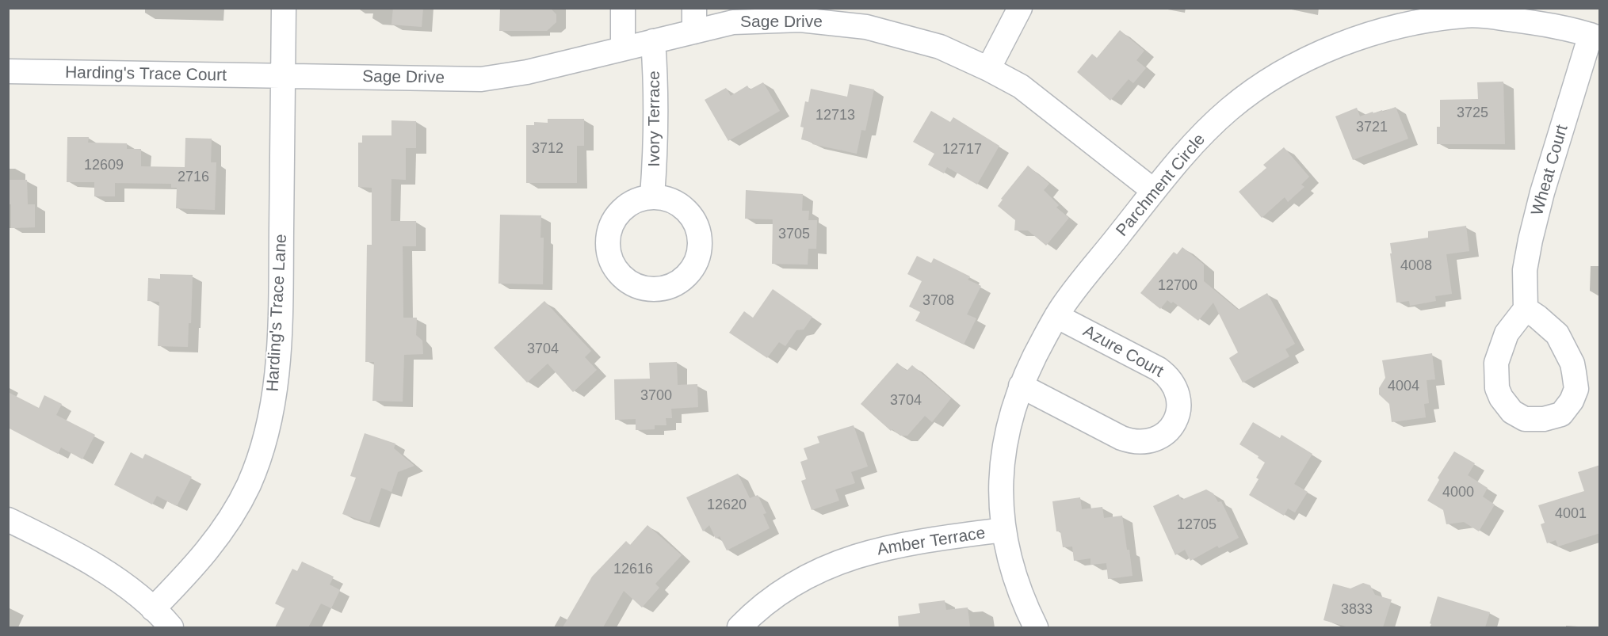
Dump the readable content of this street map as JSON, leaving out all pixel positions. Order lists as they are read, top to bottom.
{
  "streets": {
    "street": [
      "Sage Drive",
      "Harding's Trace Court",
      "Ivory Terrace",
      "Wheat Court",
      "Parchment Circle",
      "Harding's Trace Lane",
      "Azure Court",
      "Amber Terrace"
    ]
  },
  "crossings": [
    ["Sage Drive", "Harding's Trace Court"],
    ["Sage Drive", "Ivory Terrace"],
    ["Sage Drive", "Parchment Circle"],
    ["Sage Drive", "Harding's Trace Lane"],
    ["Harding's Trace Court", "Harding's Trace Lane"],
    ["Wheat Court", "Parchment Circle"],
    ["Parchment Circle", "Azure Court"],
    ["Parchment Circle", "Amber Terrace"]
  ],
  "house_numbers": [
    "3725",
    "12713",
    "3721",
    "3712",
    "12717",
    "12609",
    "2716",
    "3705",
    "4008",
    "12700",
    "3708",
    "3704",
    "4004",
    "3700",
    "3704",
    "4000",
    "12620",
    "4001",
    "12705",
    "12616",
    "3833"
  ]
}
